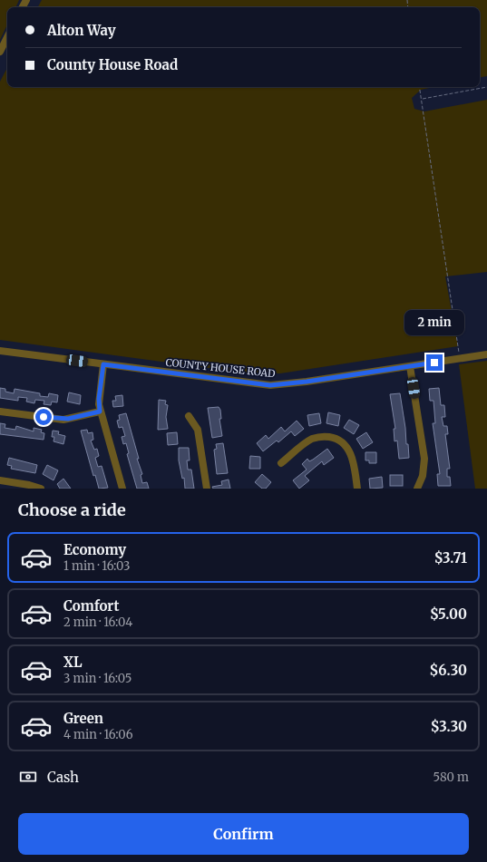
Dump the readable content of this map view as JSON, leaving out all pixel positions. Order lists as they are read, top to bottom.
{
  "streets": {
    "street": ["COUNTY HOUSE ROAD"]
  },
  "page": {
    "banner": ["Alton Way", "County House Road"],
    "bubble": "2 min",
    "heading": "Choose a ride",
    "list": [
      {
        "name": "Economy",
        "note": "1 min · 16:03",
        "value": "$3.71"
      },
      {
        "name": "Comfort",
        "note": "2 min · 16:04",
        "value": "$5.00"
      },
      {
        "name": "XL",
        "note": "3 min · 16:05",
        "value": "$6.30"
      },
      {
        "name": "Green",
        "note": "4 min · 16:06",
        "value": "$3.30"
      }
    ],
    "pay": ["Cash", "580 m"],
    "buttons": "Confirm"
  }
}
